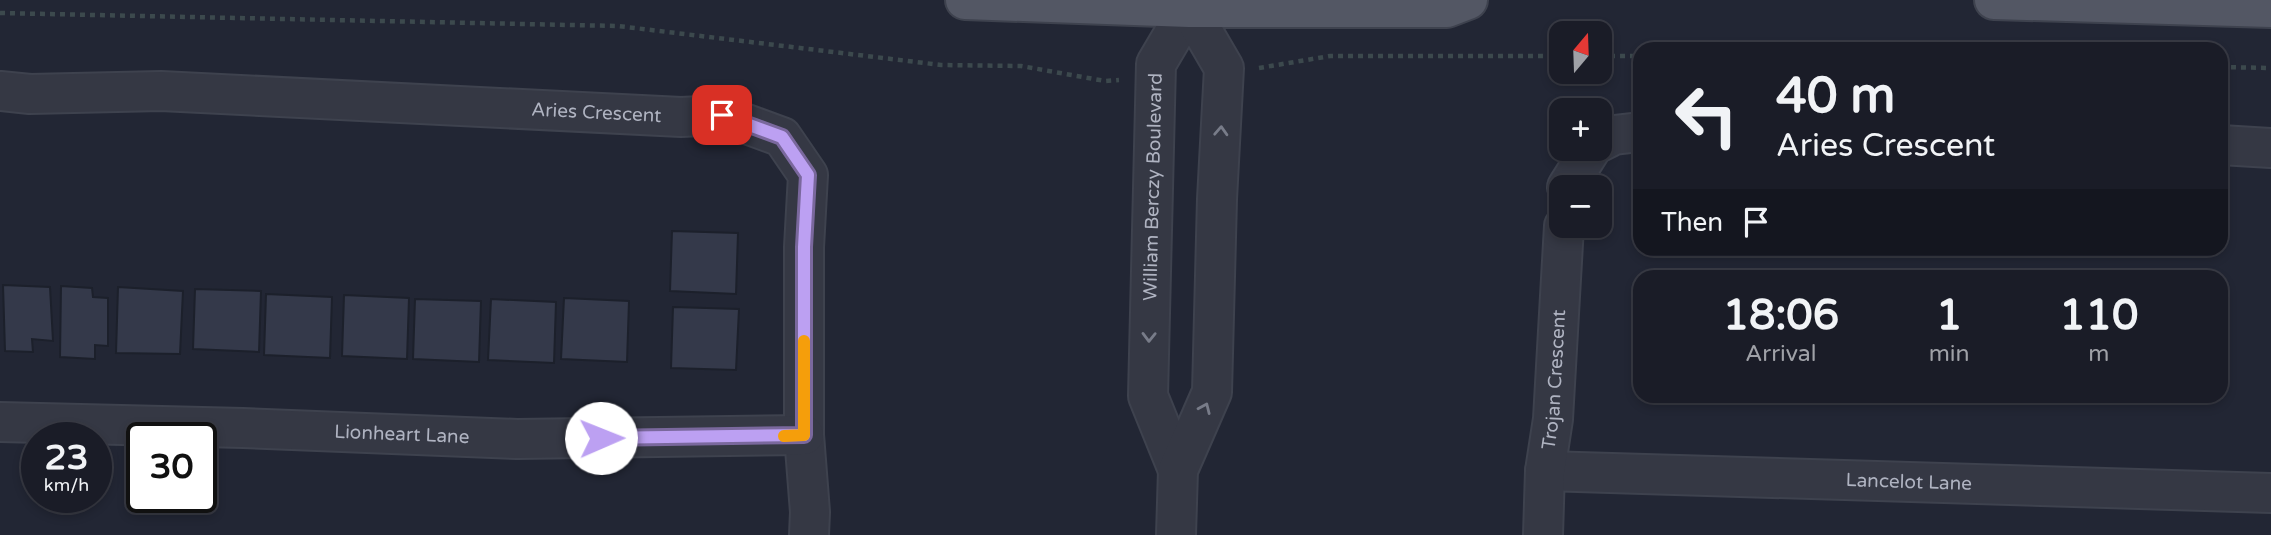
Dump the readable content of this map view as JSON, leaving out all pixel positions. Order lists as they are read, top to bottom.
{
  "streets": {
    "street": [
      "Aries Crescent",
      "William Berczy Boulevard",
      "Trojan Crescent",
      "Lionheart Lane",
      "Lancelot Lane"
    ]
  },
  "crossings": [
    ["Aries Crescent", "Lionheart Lane"],
    ["Trojan Crescent", "Lancelot Lane"]
  ],
  "north": "top",
  "page": {
    "map_buttons": ["+", "−"],
    "turn": ["40 m", "Aries Crescent"],
    "then": "Then",
    "eta": [
      "18:06",
      "Arrival",
      "1",
      "min",
      "110",
      "m"
    ],
    "speed": "23 km/h",
    "limit": "30"
  }
}
